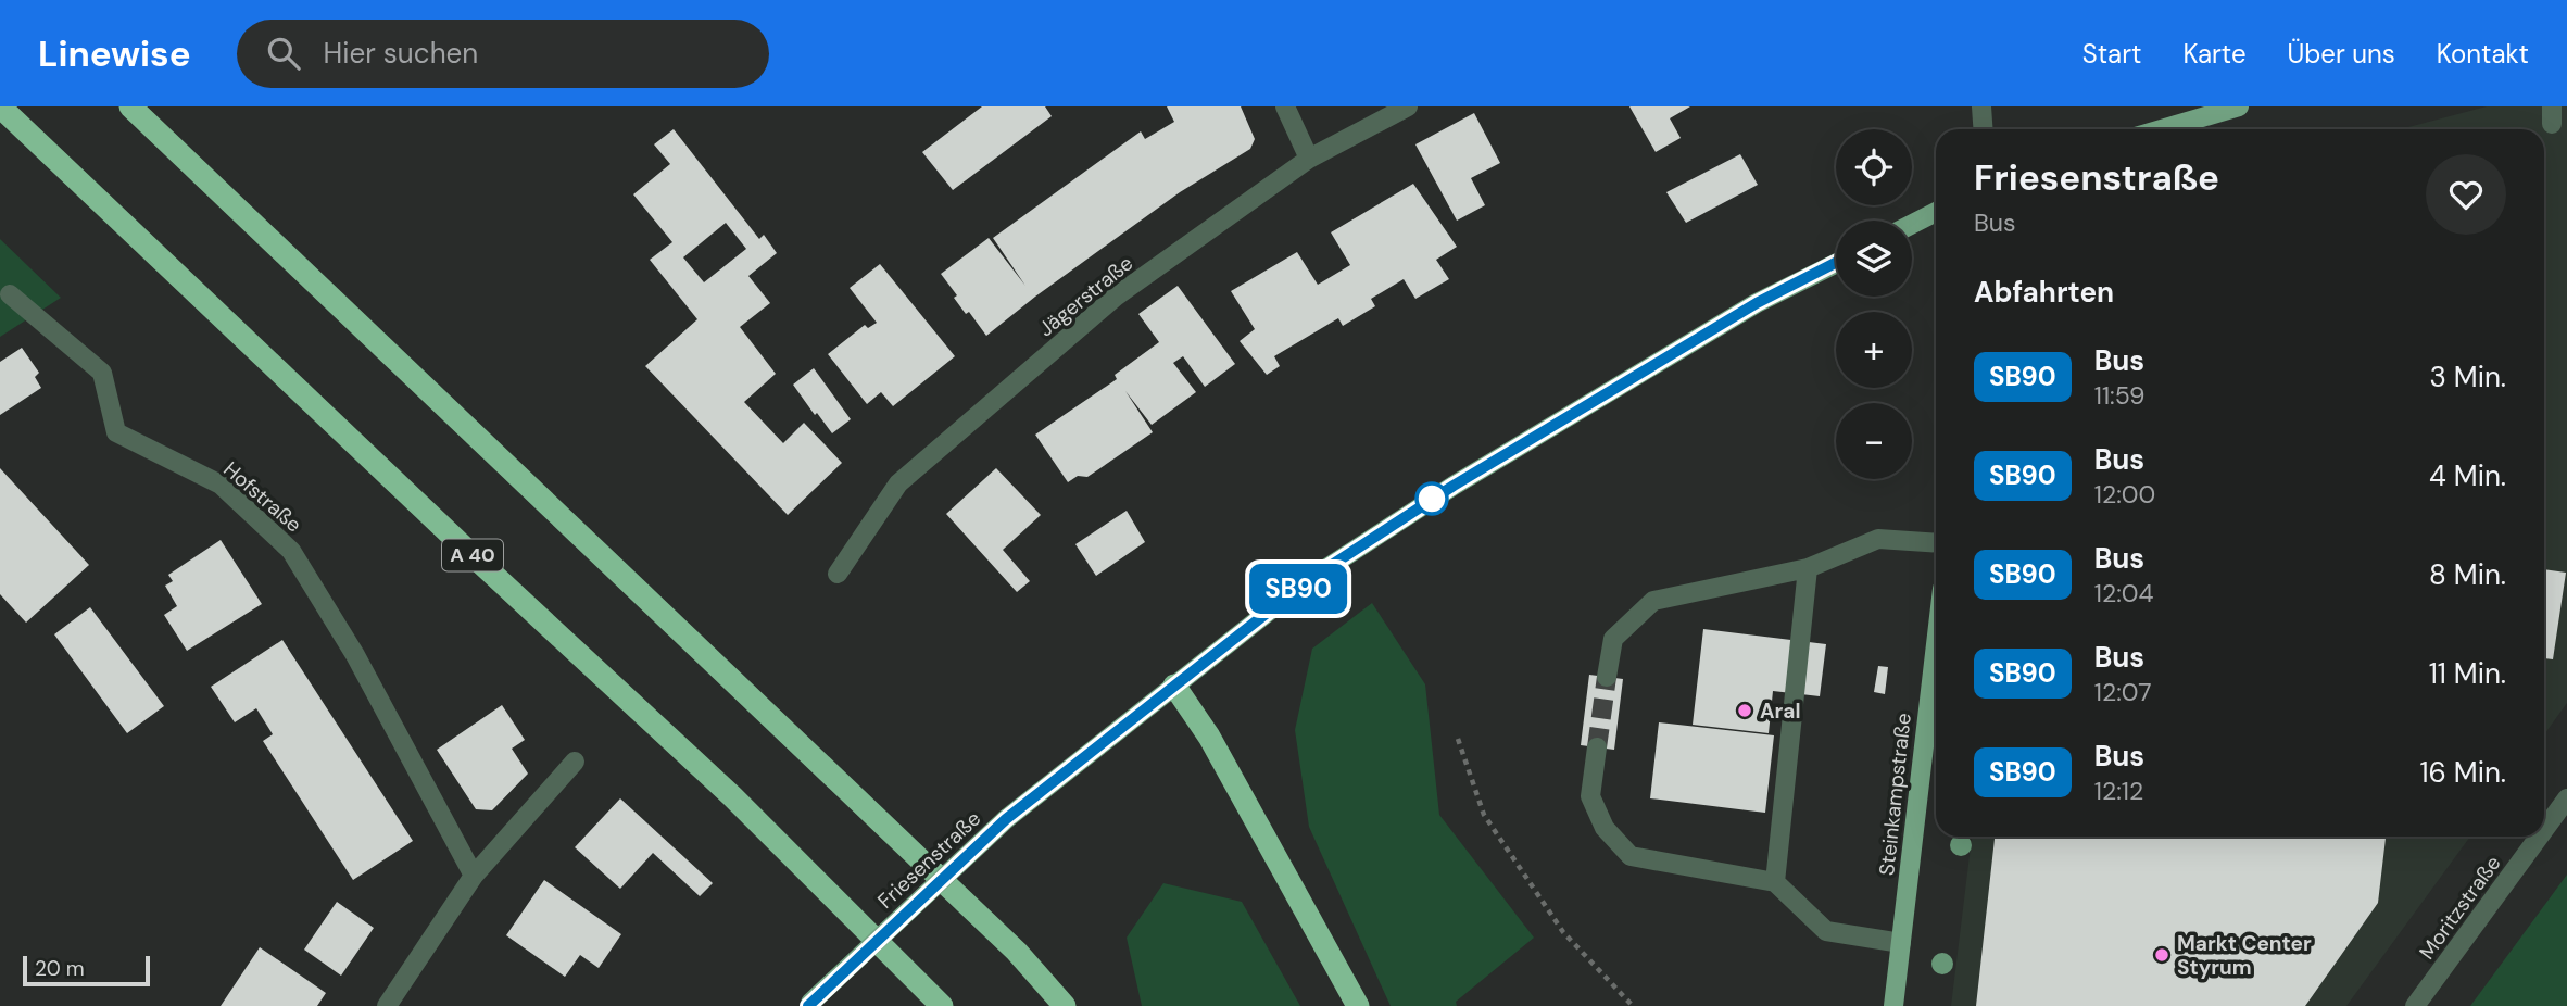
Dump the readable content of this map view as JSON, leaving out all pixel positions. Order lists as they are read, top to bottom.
{
  "streets": {
    "highway": ["A 40"],
    "main road": ["Steinkampstraße", "Friesenstraße"],
    "street": ["Jägerstraße", "Hofstraße", "Moritzstraße"]
  },
  "places": ["Aral", "Markt Center Styrum"],
  "lines": ["bus line SB90"],
  "scale_bar": "20 m",
  "page": {
    "header": "Linewise",
    "search": "Hier suchen",
    "nav": [
      "Start",
      "Karte",
      "Über uns",
      "Kontakt"
    ],
    "on_map": "SB90",
    "map_buttons": ["+", "−"],
    "heading": [
      ["Friesenstraße", "Bus"],
      "Abfahrten"
    ],
    "list": [
      {
        "mark": "SB90",
        "name": "Bus",
        "note": "11:59",
        "value": "3 Min."
      },
      {
        "mark": "SB90",
        "name": "Bus",
        "note": "12:00",
        "value": "4 Min."
      },
      {
        "mark": "SB90",
        "name": "Bus",
        "note": "12:04",
        "value": "8 Min."
      },
      {
        "mark": "SB90",
        "name": "Bus",
        "note": "12:07",
        "value": "11 Min."
      },
      {
        "mark": "SB90",
        "name": "Bus",
        "note": "12:12",
        "value": "16 Min."
      }
    ],
    "scale": "20 m"
  }
}
